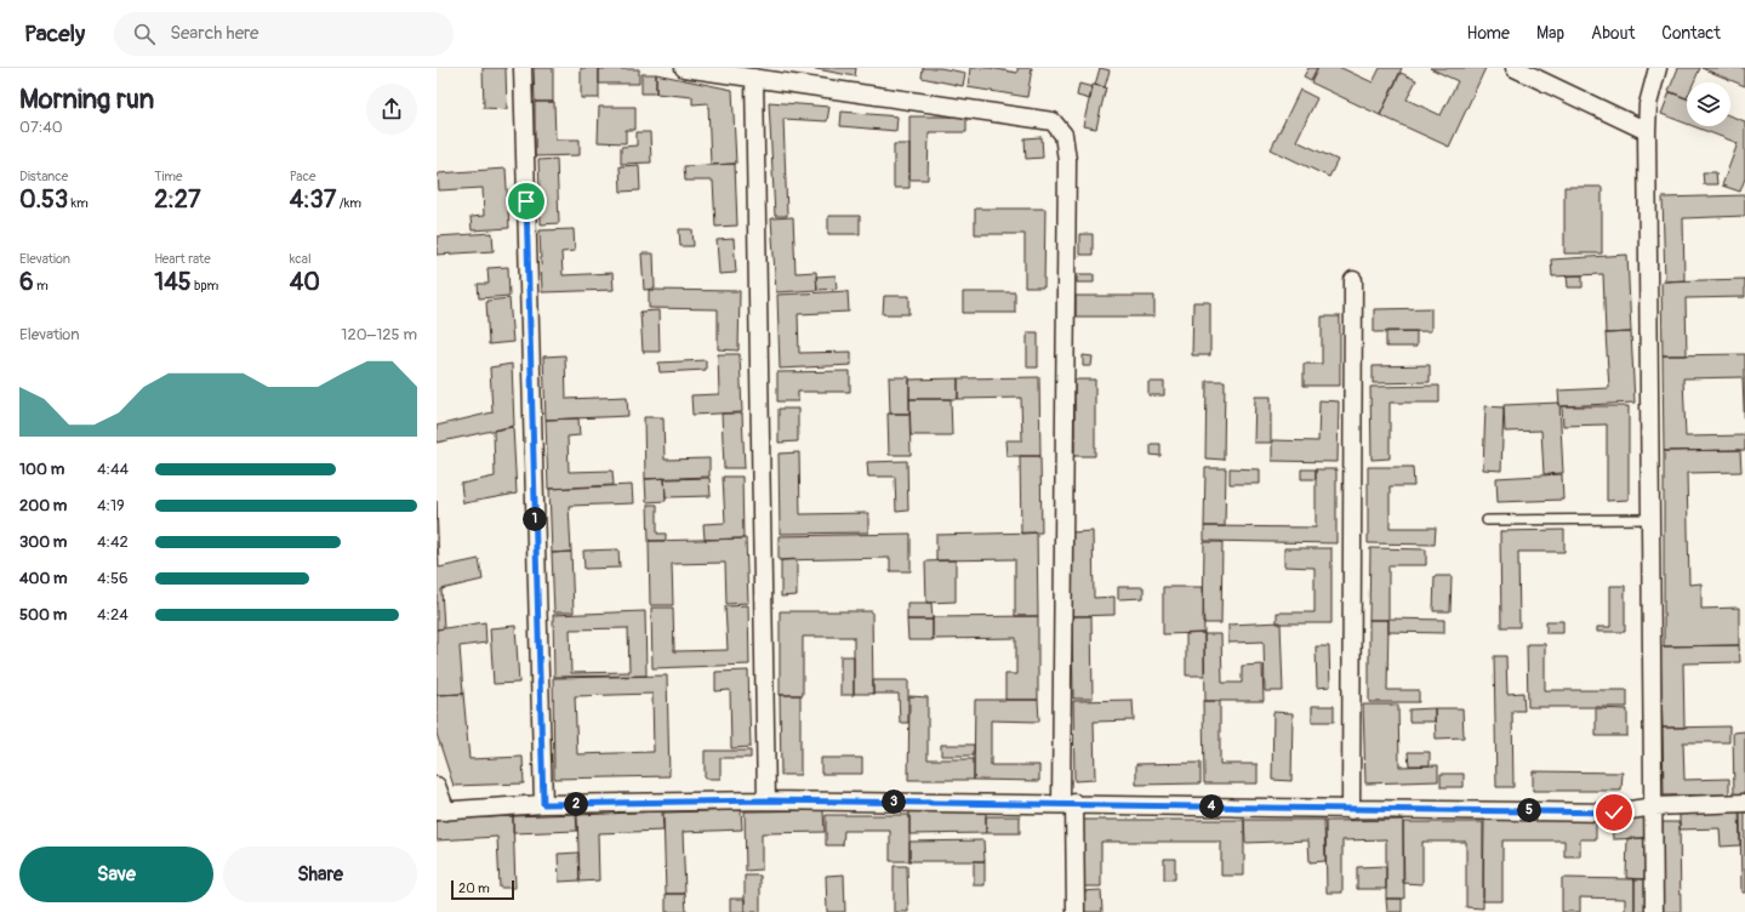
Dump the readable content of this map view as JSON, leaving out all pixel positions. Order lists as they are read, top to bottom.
{
  "scale_bar": "20 m",
  "page": {
    "header": "Pacely",
    "search": "Search here",
    "nav": [
      "Home",
      "Map",
      "About",
      "Contact"
    ],
    "heading": ["Morning run", "07:40"],
    "stats": [
      ["Distance", "0.53 km"],
      ["Time", "2:27"],
      ["Pace", "4:37 /km"],
      ["Elevation", "6 m"],
      ["Heart rate", "145 bpm"],
      ["kcal", "40"]
    ],
    "chart": ["Elevation", "120–125 m"],
    "list": [
      {
        "name": "100 m",
        "note": "4:44"
      },
      {
        "name": "200 m",
        "note": "4:19"
      },
      {
        "name": "300 m",
        "note": "4:42"
      },
      {
        "name": "400 m",
        "note": "4:56"
      },
      {
        "name": "500 m",
        "note": "4:24"
      }
    ],
    "pins": [
      "1",
      "3",
      "2",
      "4",
      "5"
    ],
    "buttons": ["Save", "Share"],
    "scale": "20 m"
  }
}
